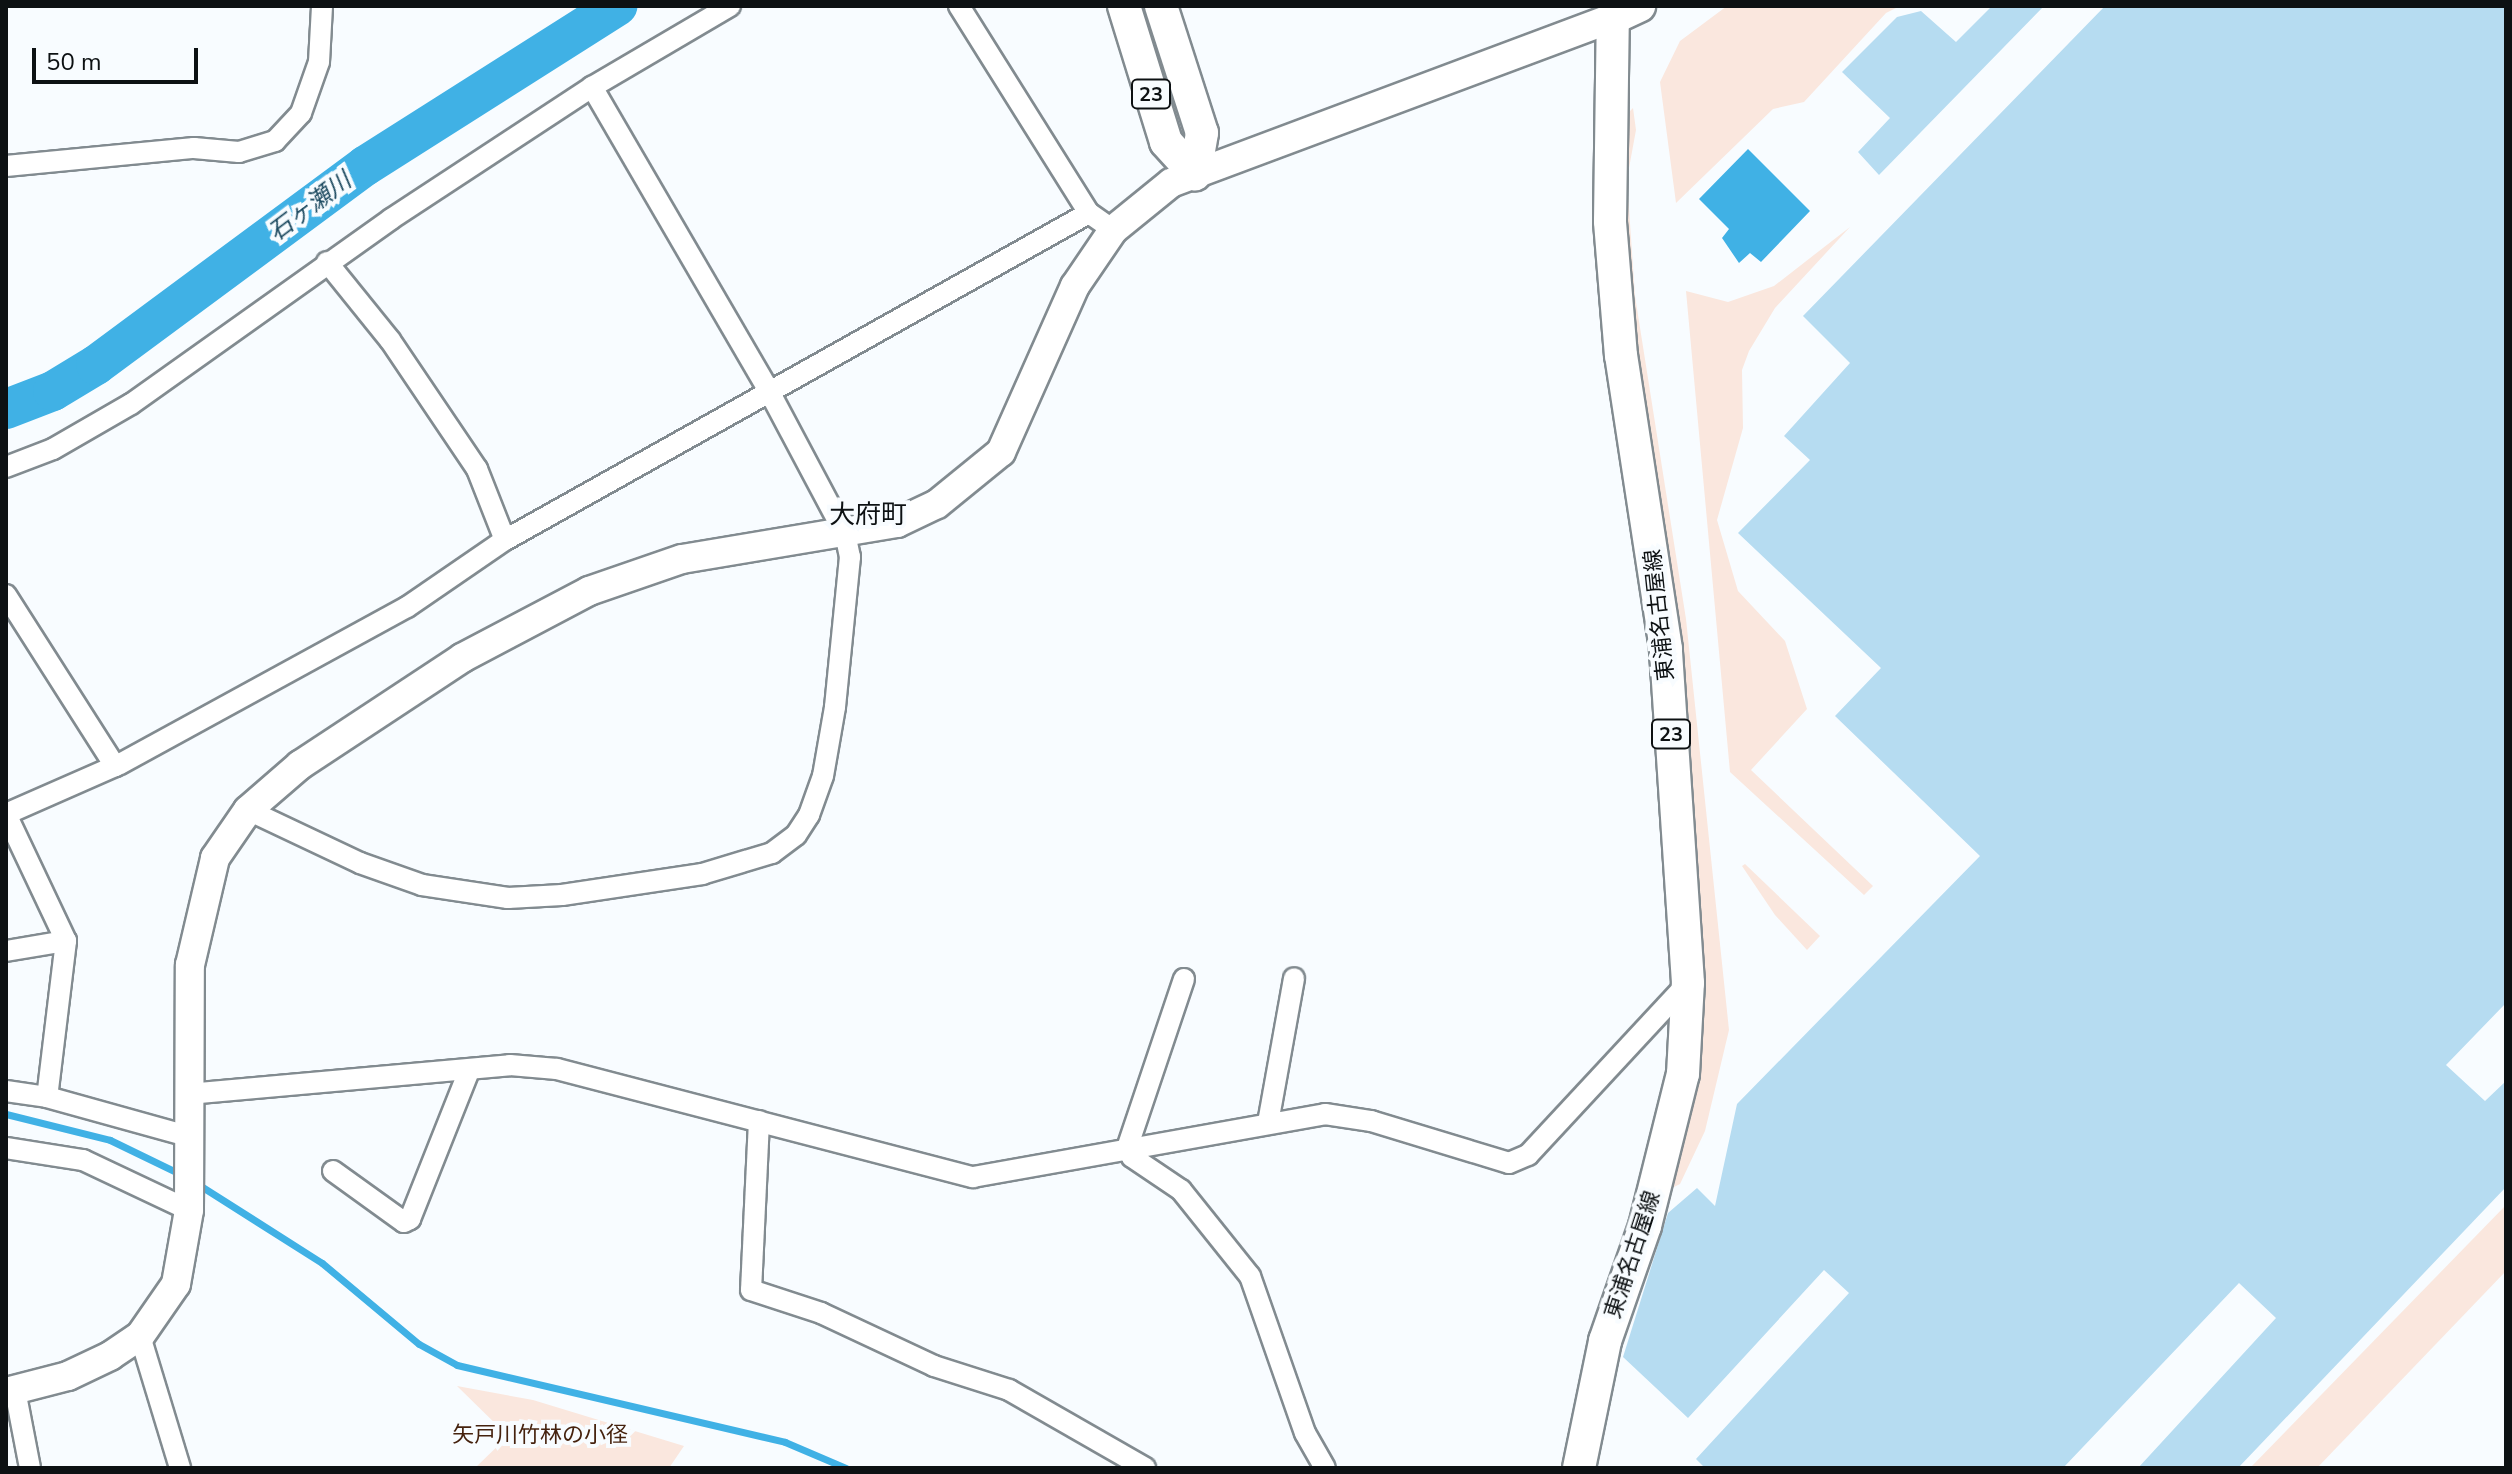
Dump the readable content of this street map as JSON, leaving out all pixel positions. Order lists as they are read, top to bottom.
{
  "streets": {
    "main road": ["23", "東浦名古屋線"]
  },
  "districts": ["大府町"],
  "water": ["石ヶ瀬川"],
  "parks": ["矢戸川竹林の小径"],
  "scale_bar": "50 m"
}
